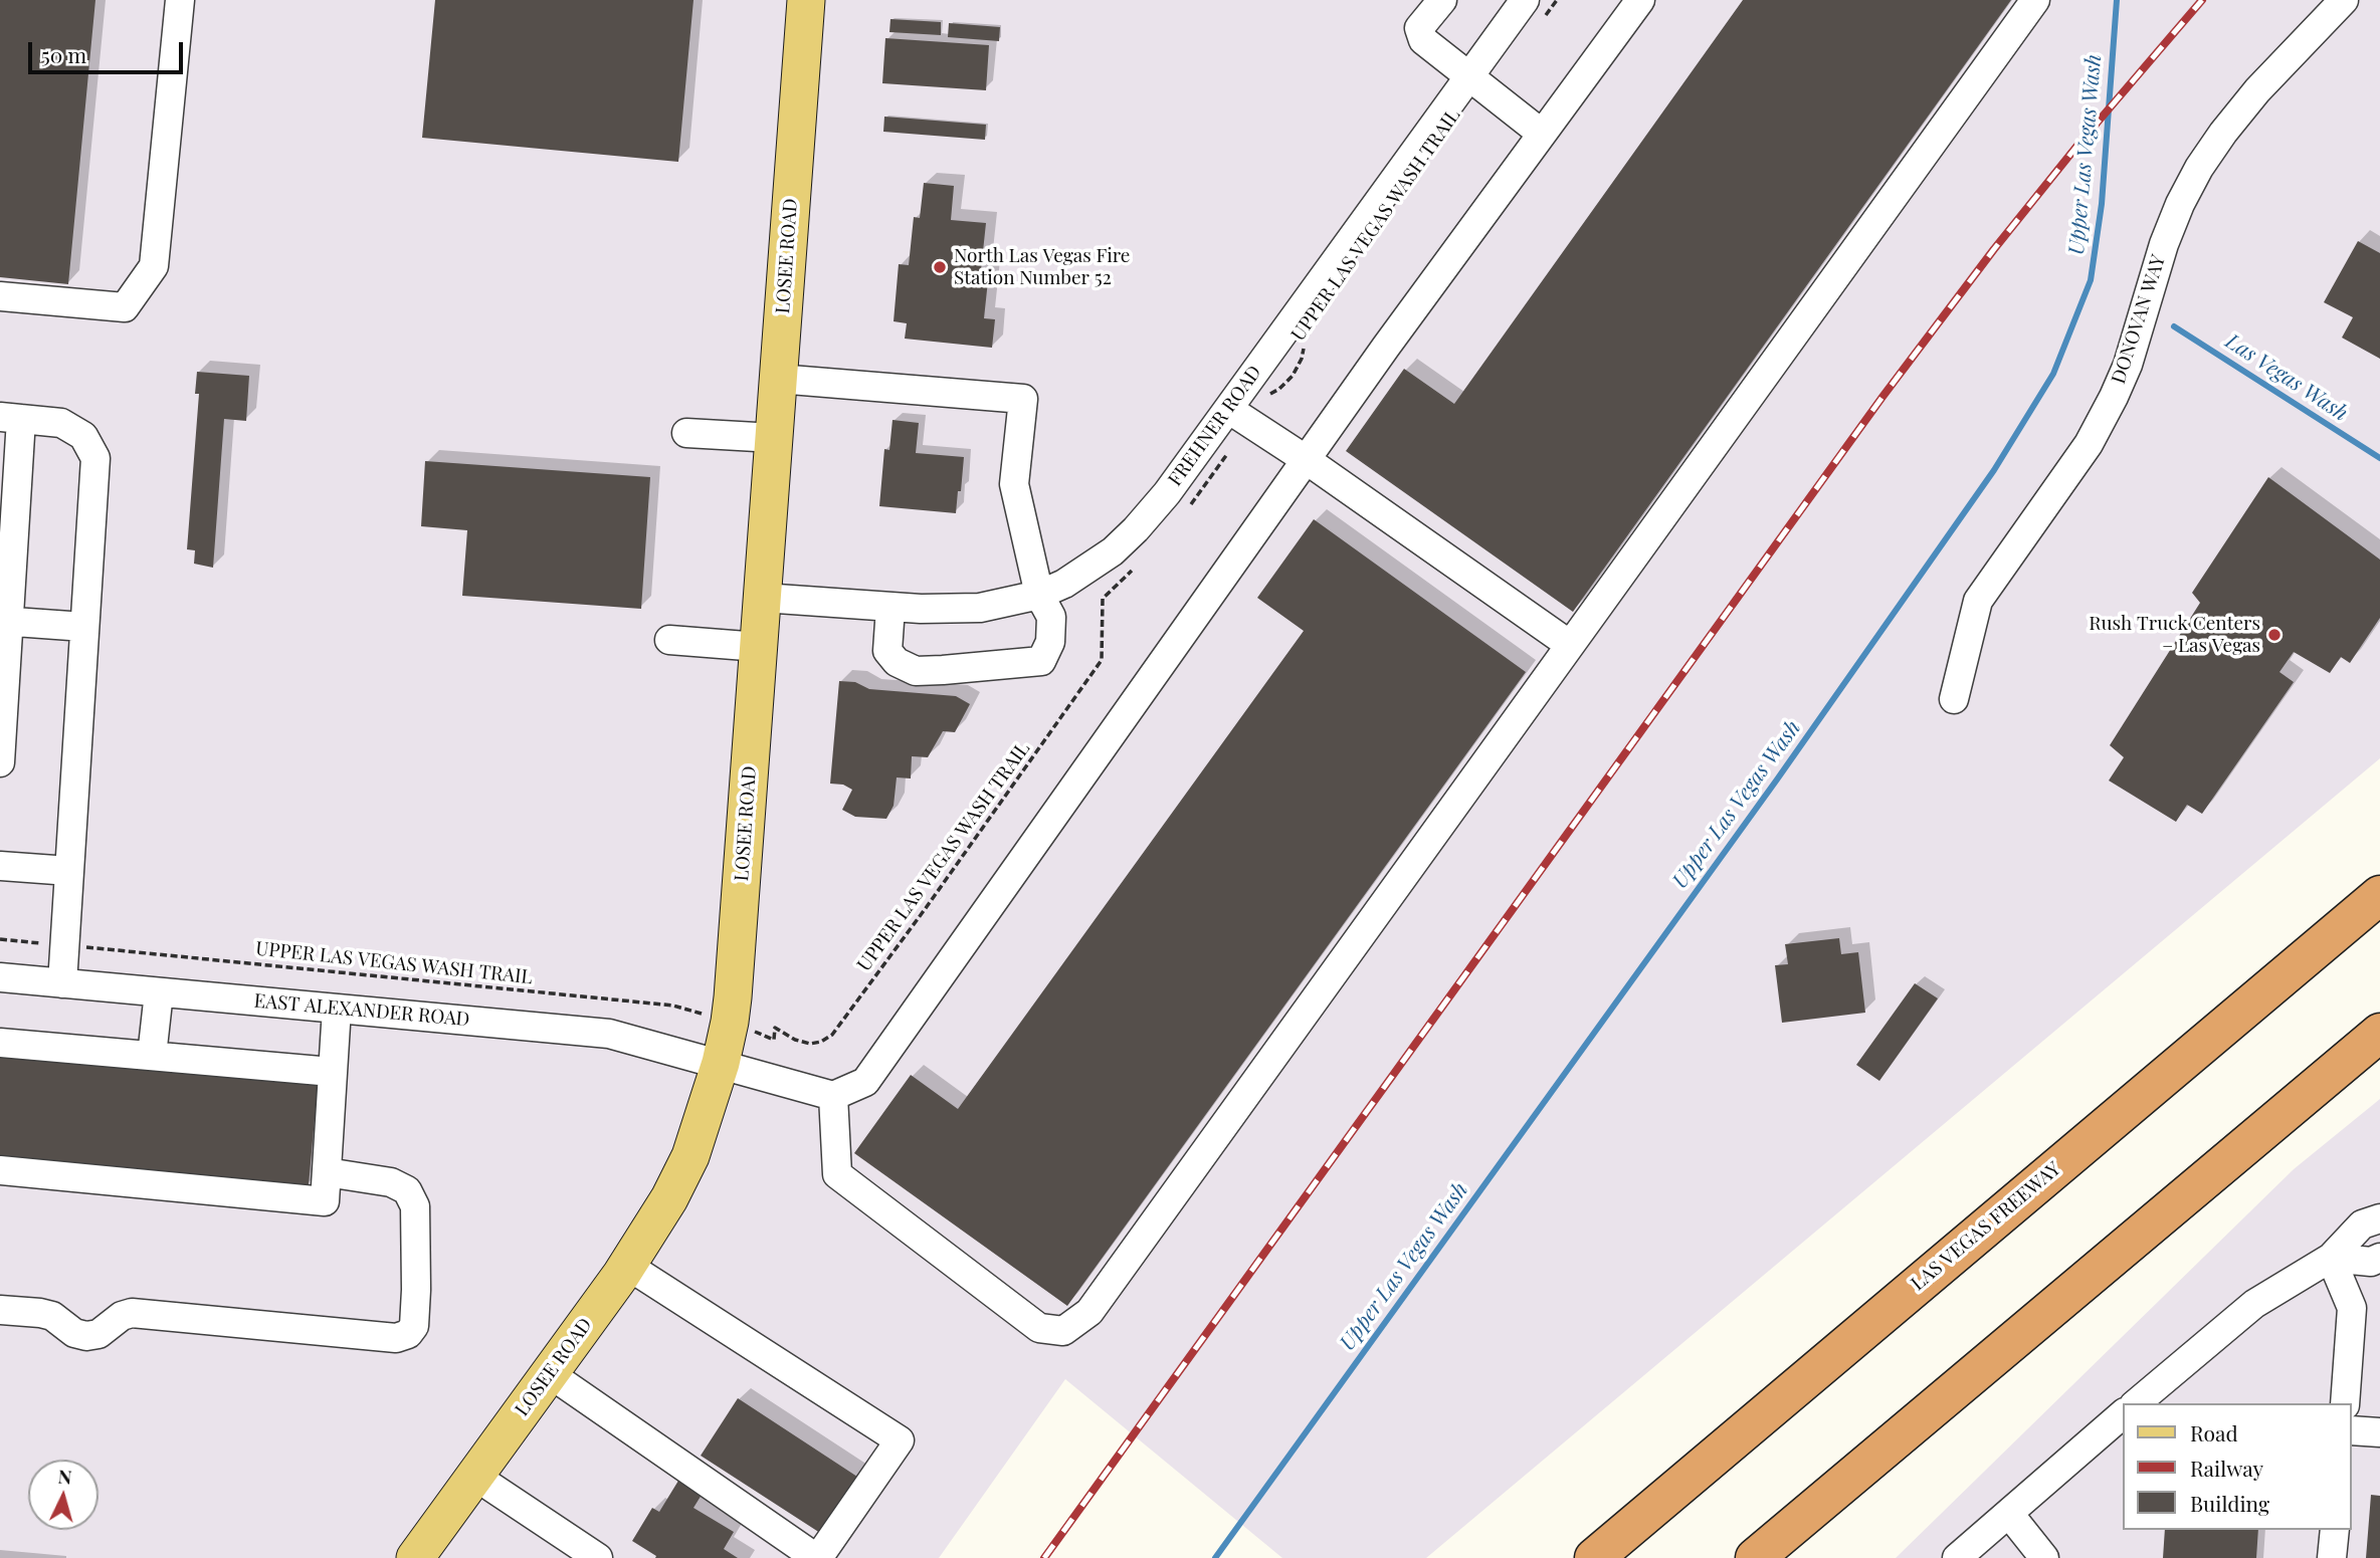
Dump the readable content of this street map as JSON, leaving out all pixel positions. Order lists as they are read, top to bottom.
{
  "streets": {
    "highway": ["LAS VEGAS FREEWAY"],
    "main road": ["LOSEE ROAD"],
    "street": ["DONOVAN WAY", "FREHNER ROAD", "EAST ALEXANDER ROAD"],
    "path": ["UPPER LAS VEGAS WASH TRAIL"]
  },
  "crossings": [
    ["UPPER LAS VEGAS WASH TRAIL", "LOSEE ROAD"],
    ["UPPER LAS VEGAS WASH TRAIL", "FREHNER ROAD"],
    ["LOSEE ROAD", "FREHNER ROAD"],
    ["LOSEE ROAD", "EAST ALEXANDER ROAD"]
  ],
  "water": ["Upper Las Vegas Wash", "Las Vegas Wash"],
  "places": ["North Las Vegas Fire Station Number 52", "Rush Truck Centers – Las Vegas"],
  "legend": ["Road", "Railway", "Building"],
  "scale_bar": "50 m",
  "north": "top"
}
